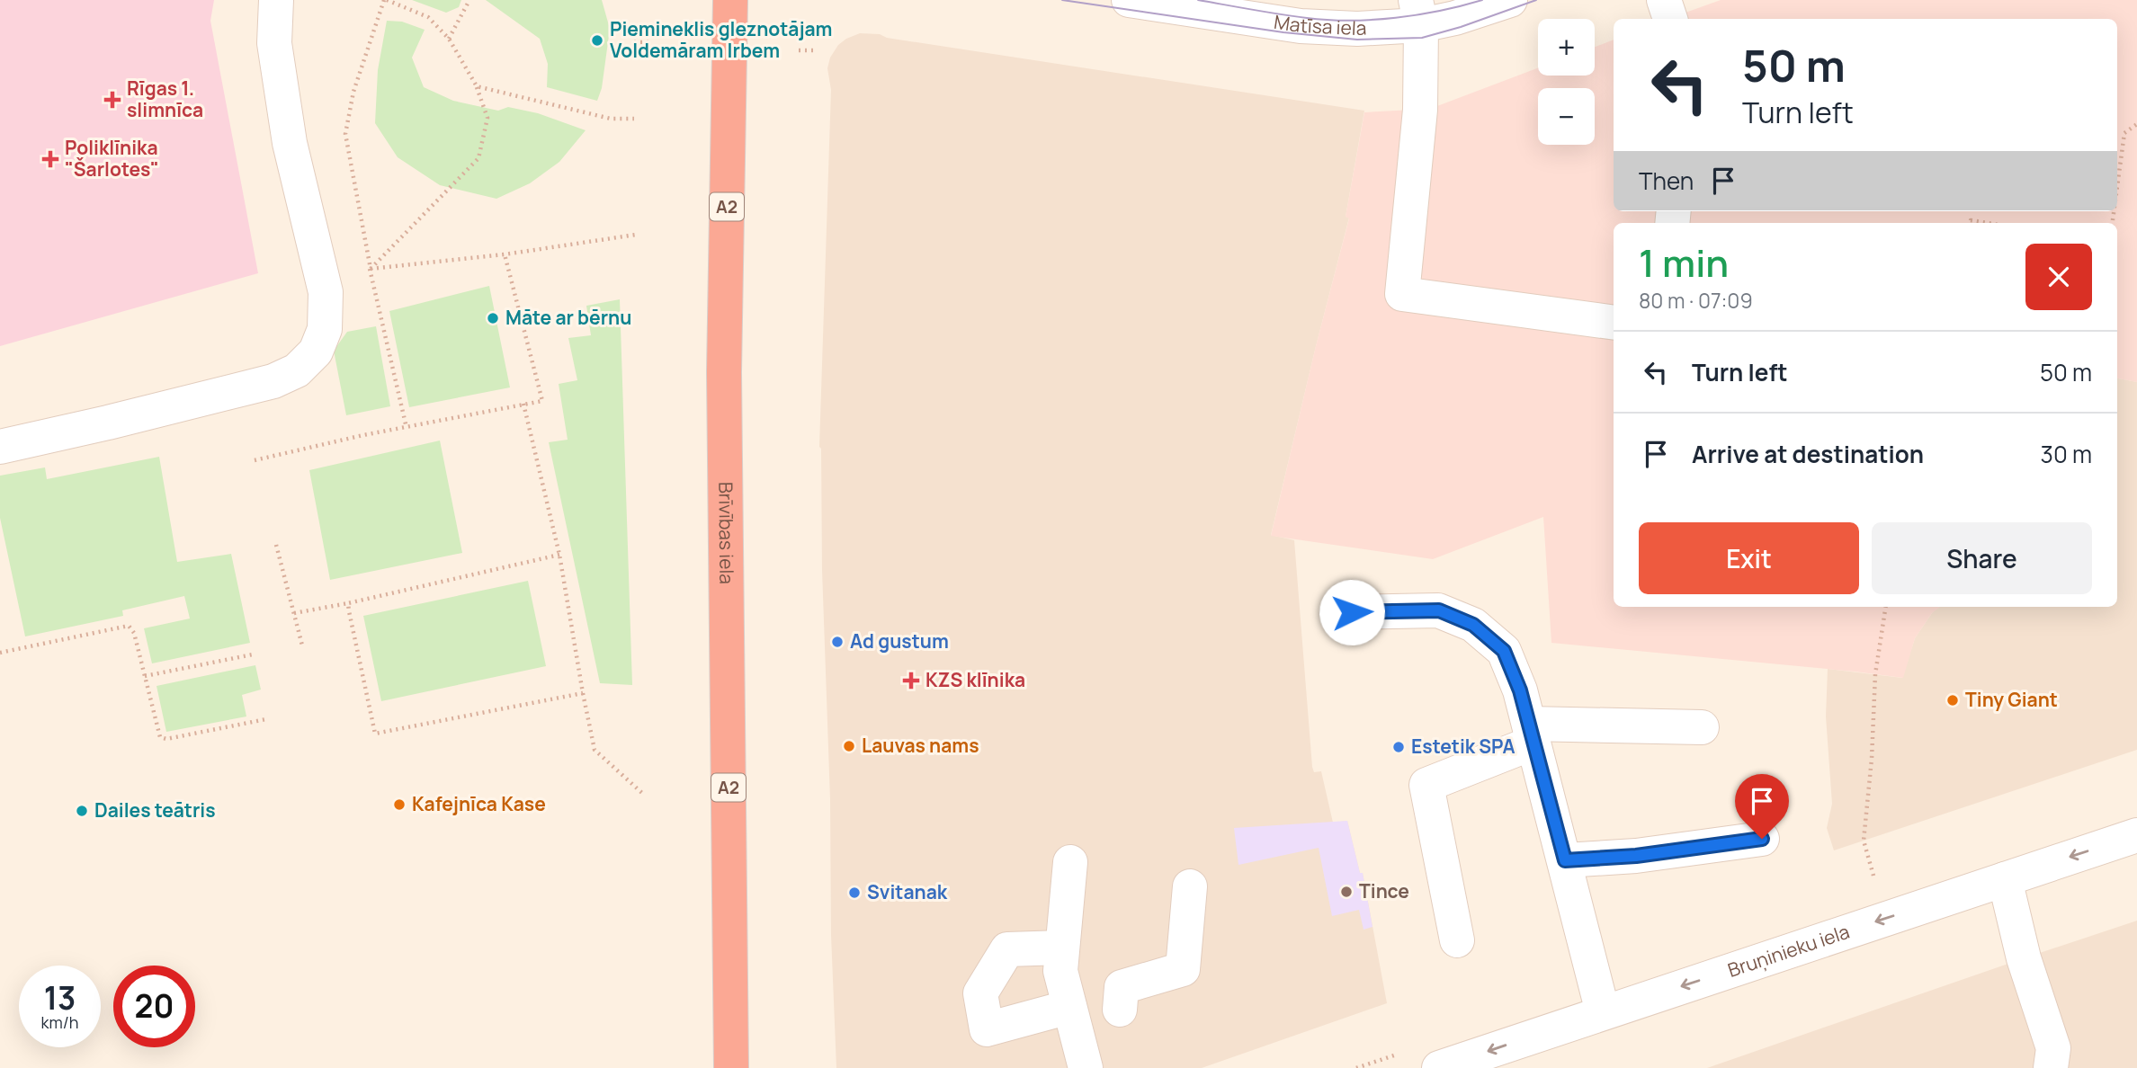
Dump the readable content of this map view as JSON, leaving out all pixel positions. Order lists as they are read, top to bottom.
{
  "streets": {
    "highway": ["A2", "Brīvības iela"],
    "street": ["Matīsa iela", "Bruņinieku iela"]
  },
  "places": {
    "other": [
      "Piemineklis gleznotājam Voldemāram Irbem",
      "Māte ar bērnu",
      "Ad gustum",
      "Tiny Giant",
      "Lauvas nams",
      "Estetik SPA",
      "Kafejnīca Kase",
      "Dailes teātris",
      "Tince",
      "Svitanak"
    ],
    "health": ["Rīgas 1. slimnīca", "Poliklīnika \"Šarlotes\"", "KZS klīnika"]
  },
  "page": {
    "map_buttons": ["+", "−"],
    "turn": ["50 m", "Turn left"],
    "then": "Then",
    "heading": ["1 min", "80 m · 07:09"],
    "list": [
      {
        "name": "Turn left",
        "value": "50 m"
      },
      {
        "name": "Arrive at destination",
        "value": "30 m"
      }
    ],
    "buttons": ["Exit", "Share"],
    "speed": "13 km/h",
    "limit": "20"
  }
}
